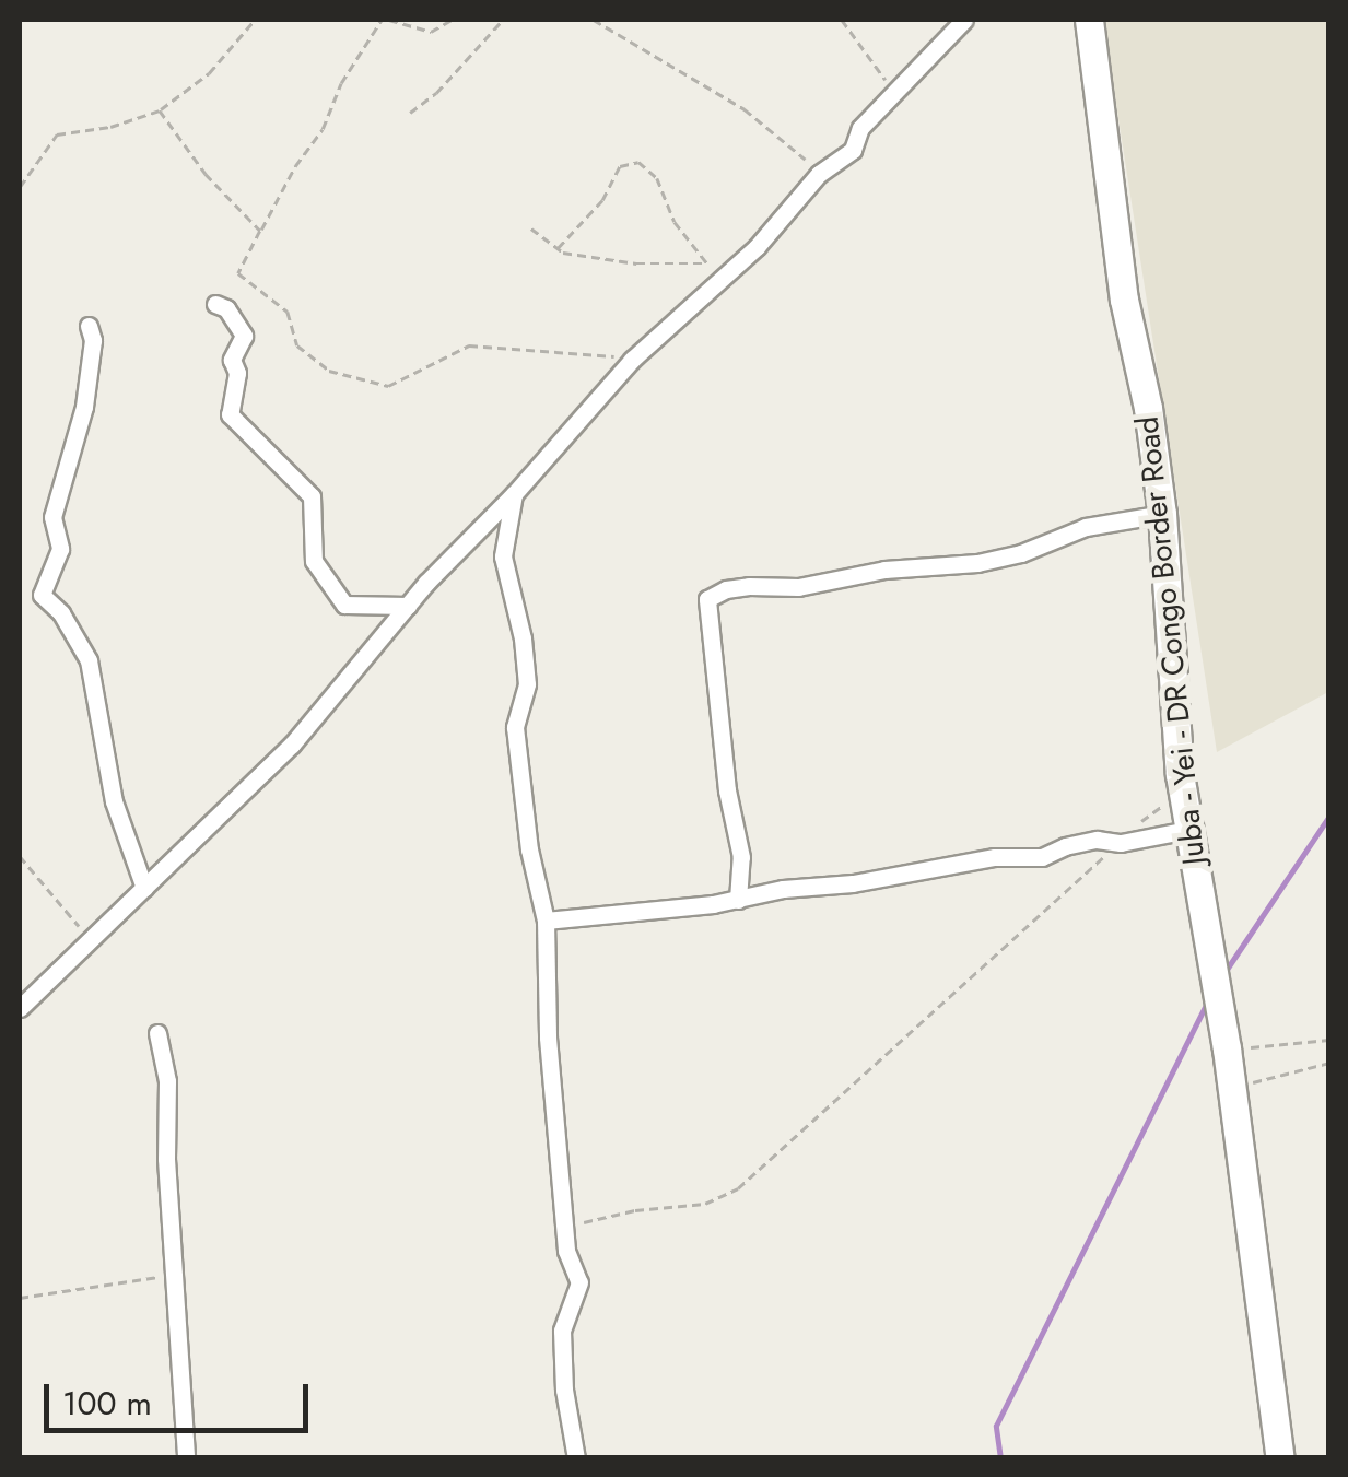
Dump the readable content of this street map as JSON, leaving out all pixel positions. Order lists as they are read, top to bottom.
{
  "streets": {
    "main road": ["Juba - Yei - DR Congo Border Road"]
  },
  "scale_bar": "100 m"
}
